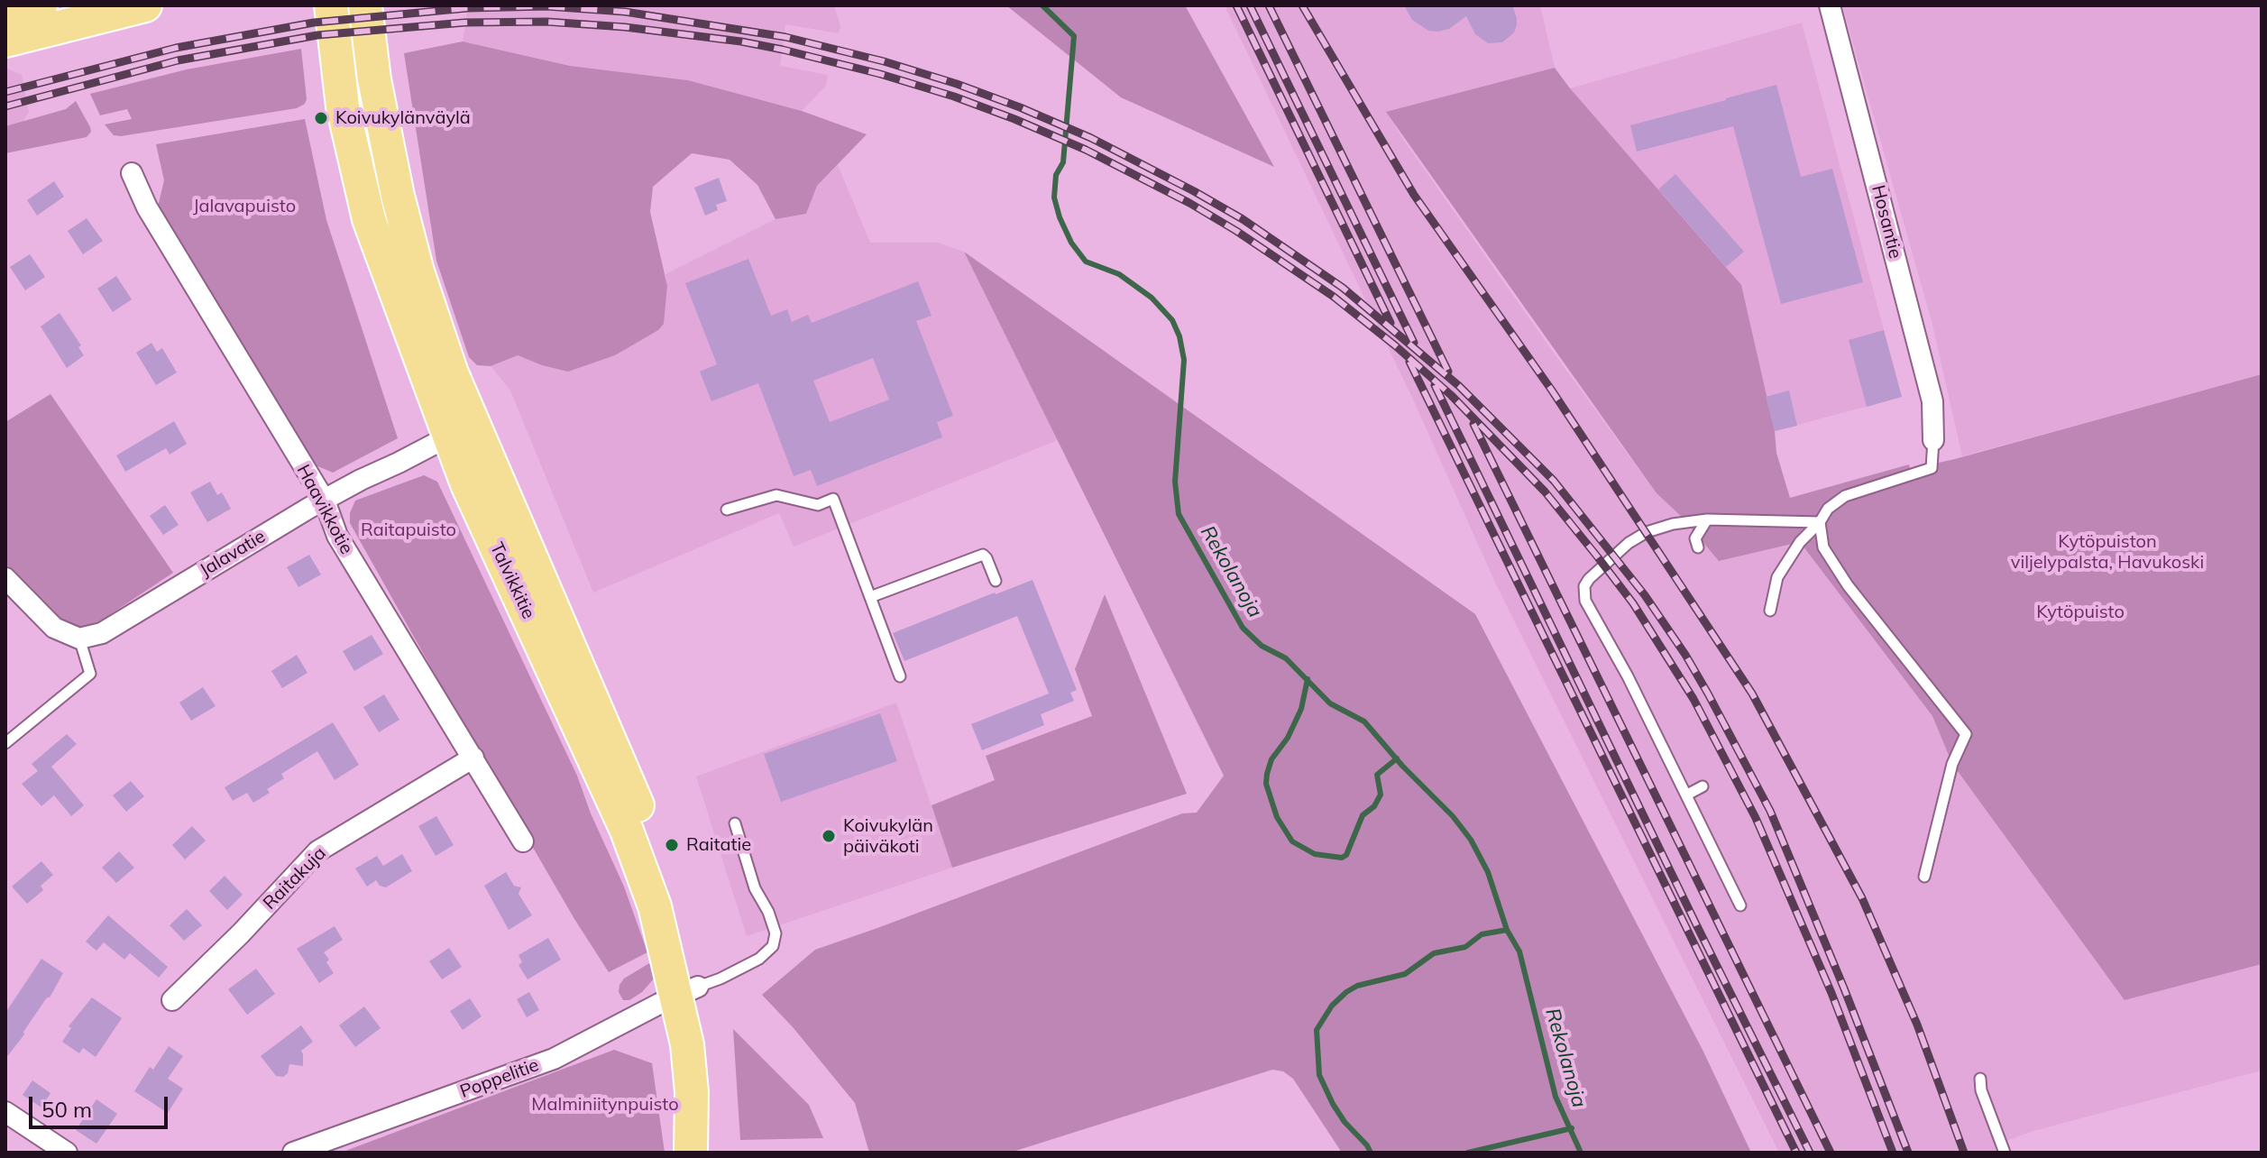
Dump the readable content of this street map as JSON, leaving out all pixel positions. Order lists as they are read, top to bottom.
{
  "streets": {
    "main road": ["Talvikkitie"],
    "street": [
      "Hosantie",
      "Haavikkotie",
      "Jalavatie",
      "Raitakuja",
      "Poppelitie"
    ]
  },
  "crossings": [
    ["Haavikkotie", "Jalavatie"],
    ["Haavikkotie", "Raitakuja"],
    ["Jalavatie", "Talvikkitie"],
    ["Talvikkitie", "Poppelitie"]
  ],
  "water": ["Rekolanoja"],
  "parks": [
    "Jalavapuisto",
    "Raitapuisto",
    "Kytöpuiston viljelypalsta, Havukoski",
    "Kytöpuisto",
    "Malminiitynpuisto"
  ],
  "places": ["Koivukylänväylä", "Koivukylän päiväkoti", "Raitatie"],
  "scale_bar": "50 m"
}
